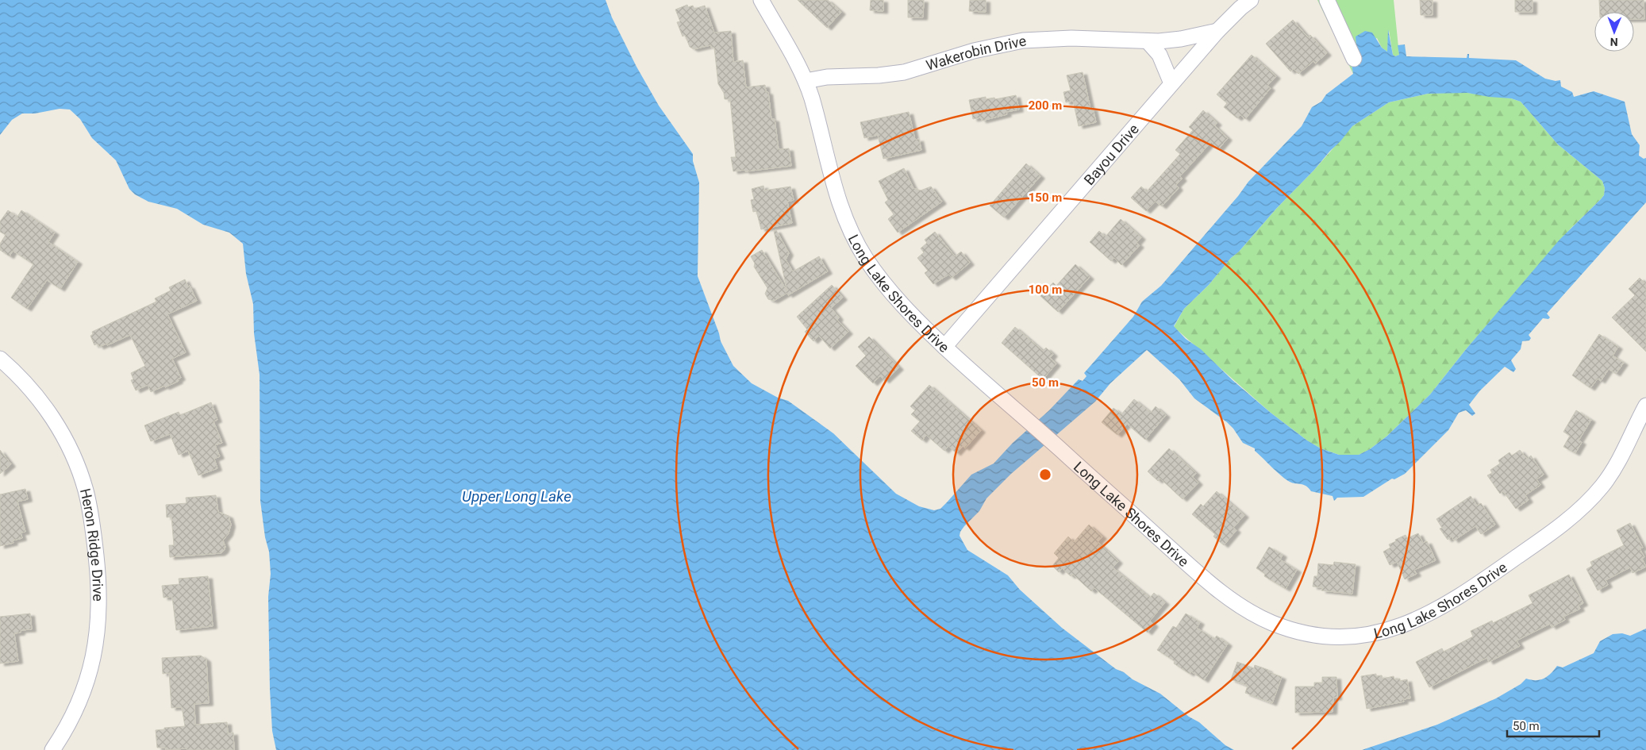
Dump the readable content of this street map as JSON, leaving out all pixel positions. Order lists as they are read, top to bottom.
{
  "streets": {
    "street": [
      "Wakerobin Drive",
      "Bayou Drive",
      "Long Lake Shores Drive",
      "Heron Ridge Drive"
    ]
  },
  "crossings": [
    ["Wakerobin Drive", "Bayou Drive"],
    ["Wakerobin Drive", "Long Lake Shores Drive"],
    ["Bayou Drive", "Long Lake Shores Drive"]
  ],
  "water": ["Upper Long Lake"],
  "scale_bar": "50 m",
  "north": "bottom",
  "rings": [
    "200 m",
    "150 m",
    "100 m",
    "50 m"
  ]
}
